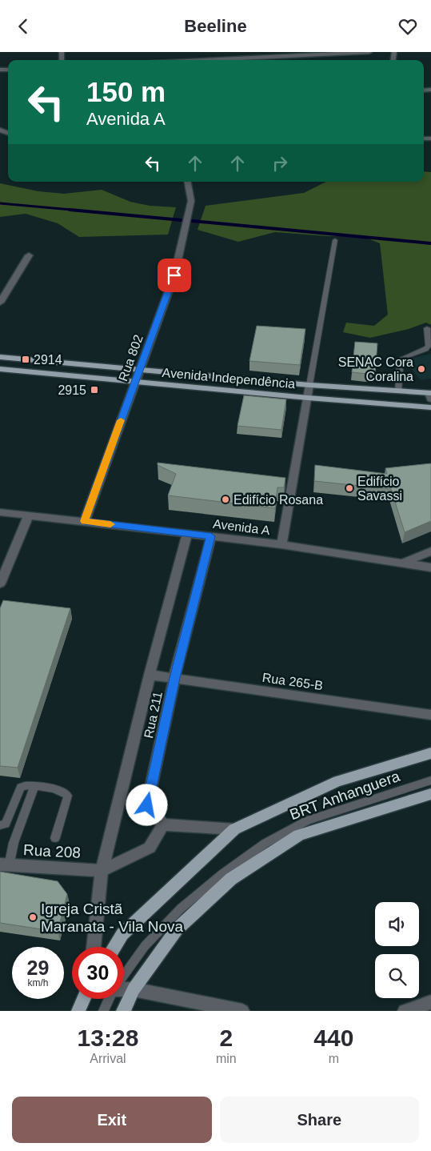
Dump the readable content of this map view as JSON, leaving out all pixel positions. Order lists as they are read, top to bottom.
{
  "streets": {
    "main road": ["Avenida Independência"],
    "street": [
      "Rua 802",
      "Avenida A",
      "Rua 265-B",
      "Rua 211",
      "Rua 208"
    ],
    "lane": ["BRT Anhanguera"]
  },
  "crossings": [
    ["Rua 802", "Avenida Independência"],
    ["Rua 802", "Avenida A"],
    ["Avenida A", "Rua 211"],
    ["Rua 265-B", "Rua 211"],
    ["Rua 211", "Rua 208"]
  ],
  "places": {
    "transit": ["2914", "2915"],
    "other": [
      "SENAC Cora Coralina",
      "Edifício Savassi",
      "Edifício Rosana",
      "Igreja Cristã Maranata - Vila Nova"
    ]
  },
  "page": {
    "header": "Beeline",
    "turn": ["150 m", "Avenida A"],
    "speed": "29 km/h",
    "limit": "30",
    "eta": [
      "13:28",
      "Arrival",
      "2",
      "min",
      "440",
      "m"
    ],
    "buttons": ["Exit", "Share"]
  }
}
